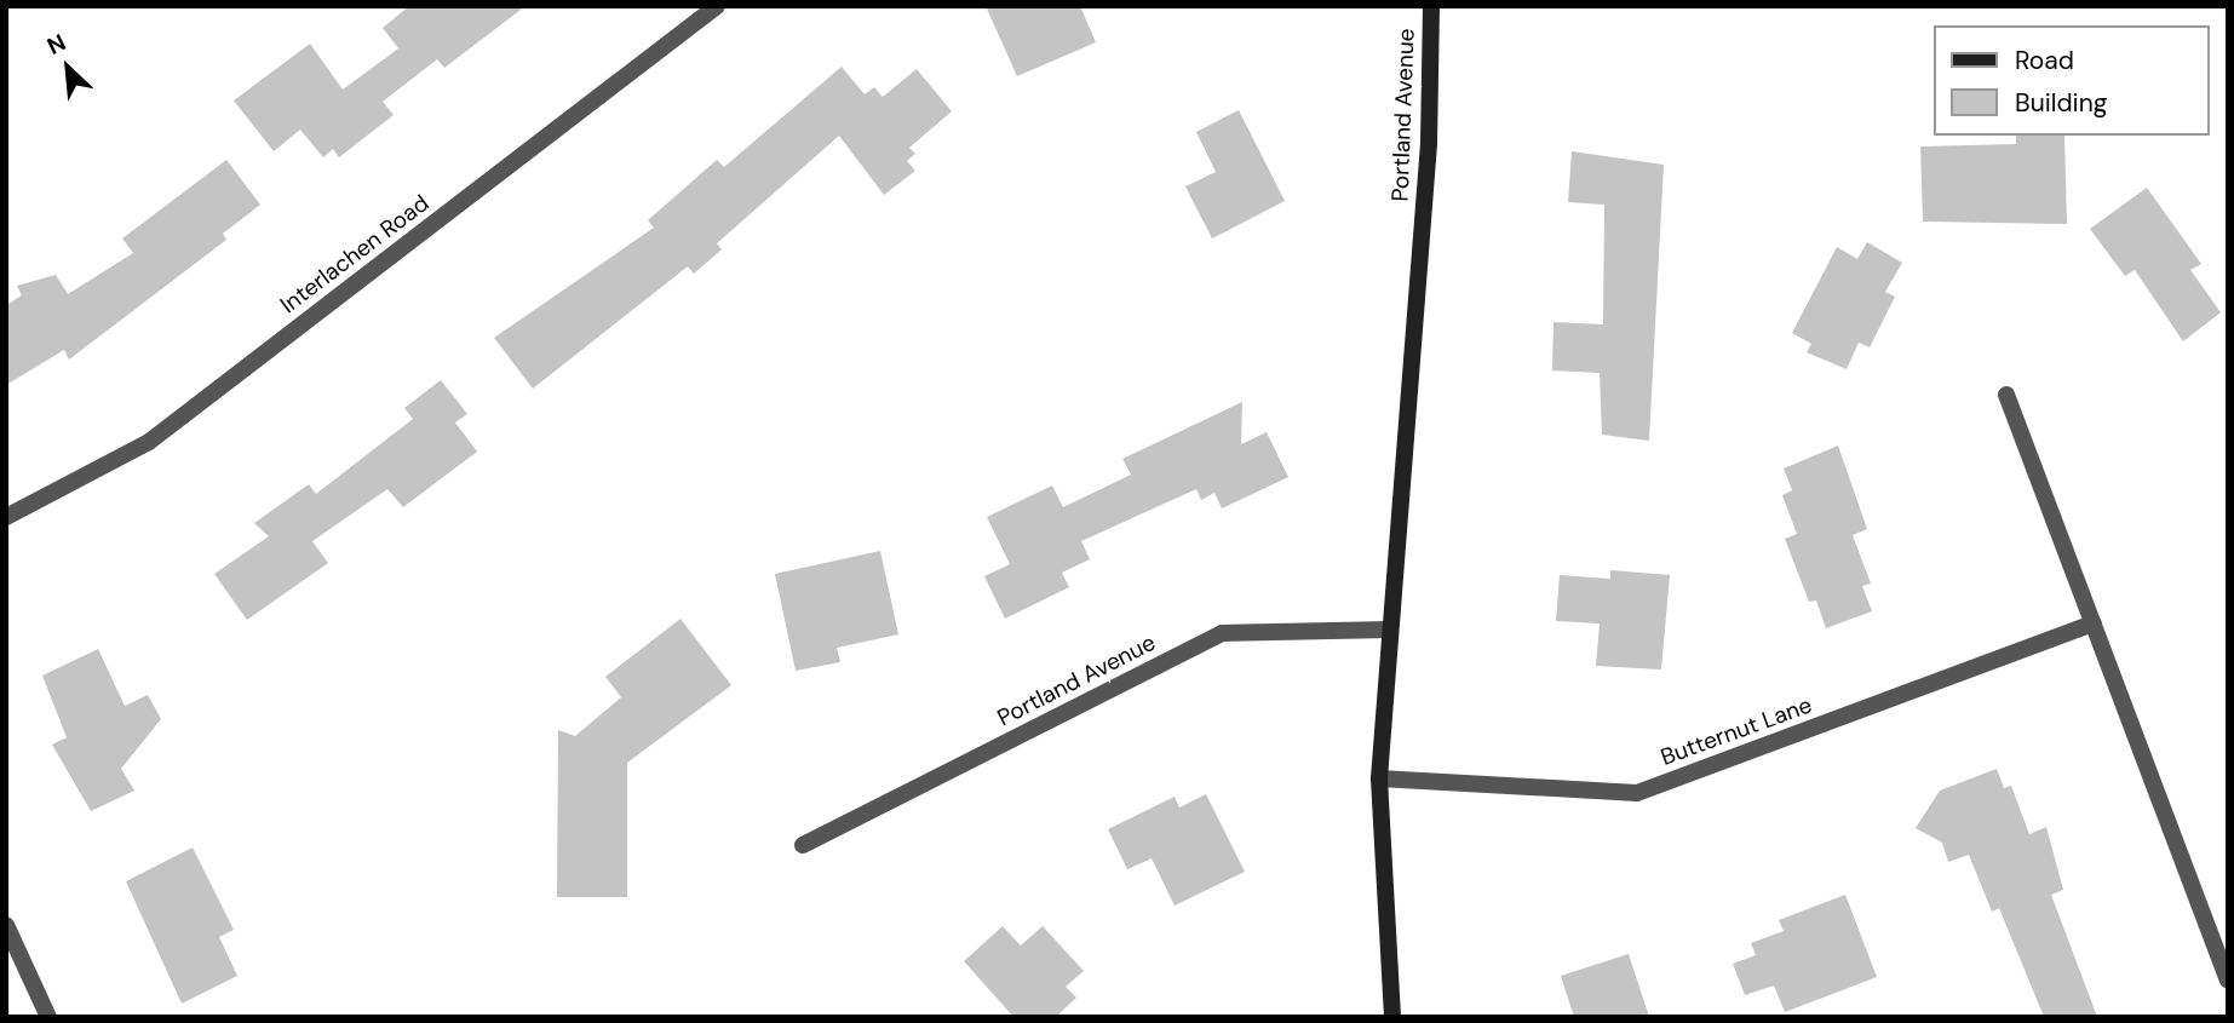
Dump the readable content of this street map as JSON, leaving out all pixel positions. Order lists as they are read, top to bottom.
{
  "streets": {
    "street": ["Portland Avenue", "Interlachen Road", "Butternut Lane"]
  },
  "crossings": [
    ["Portland Avenue", "Butternut Lane"]
  ],
  "legend": ["Road", "Building"],
  "north": "top left"
}
